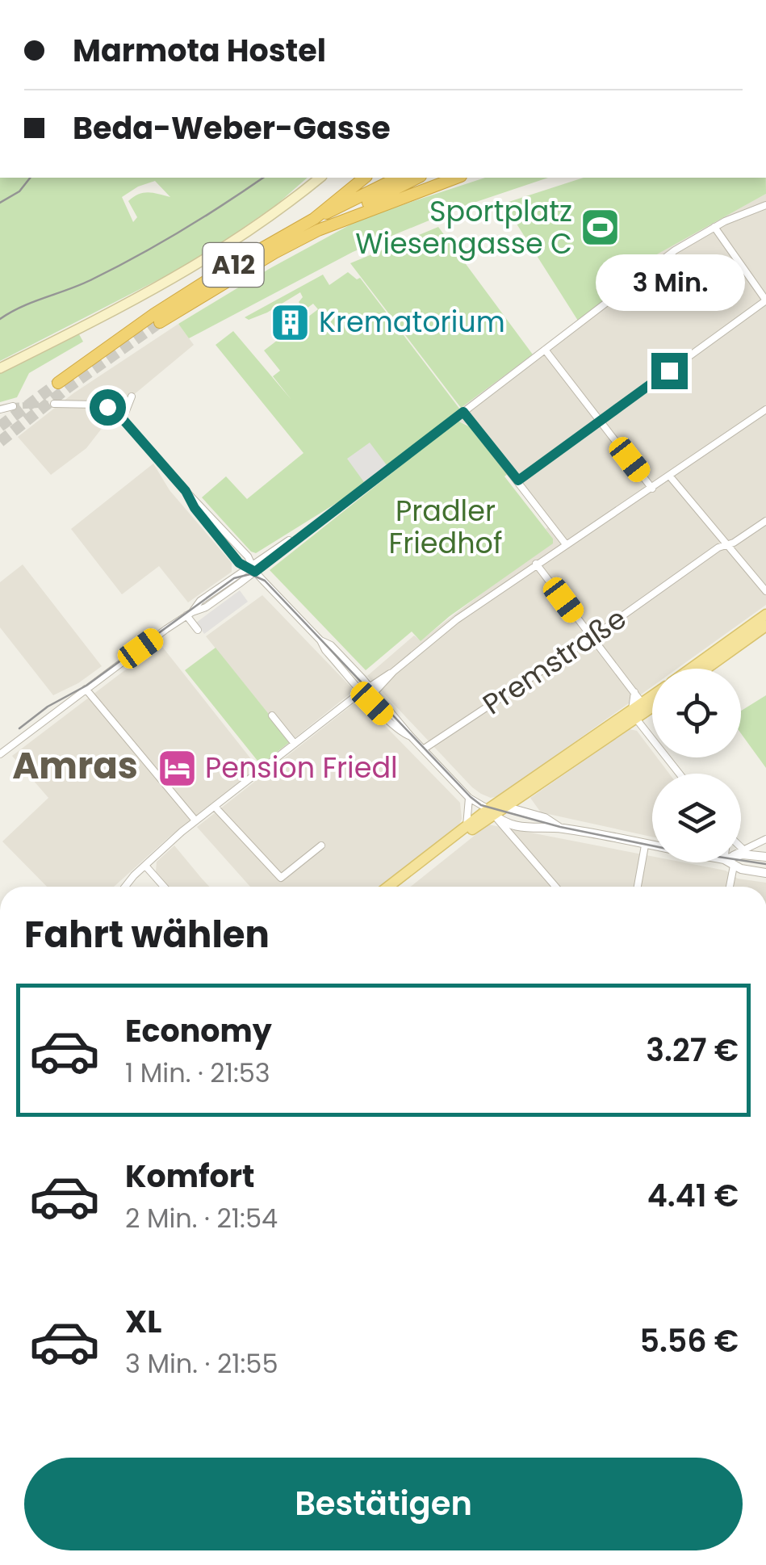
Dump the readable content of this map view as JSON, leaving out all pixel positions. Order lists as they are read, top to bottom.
{
  "streets": {
    "highway": ["A12"],
    "street": ["Premstraße"]
  },
  "districts": ["Amras"],
  "parks": ["Pradler Friedhof"],
  "places": {
    "sports": ["Sportplatz Wiesengasse C"],
    "building": ["Krematorium"],
    "hotel": ["Pension Friedl"]
  },
  "page": {
    "banner": ["Marmota Hostel", "Beda-Weber-Gasse"],
    "bubble": "3 Min.",
    "heading": "Fahrt wählen",
    "list": [
      {
        "name": "Economy",
        "note": "1 Min. · 21:53",
        "value": "3.27 €"
      },
      {
        "name": "Komfort",
        "note": "2 Min. · 21:54",
        "value": "4.41 €"
      },
      {
        "name": "XL",
        "note": "3 Min. · 21:55",
        "value": "5.56 €"
      }
    ],
    "buttons": "Bestätigen"
  }
}
